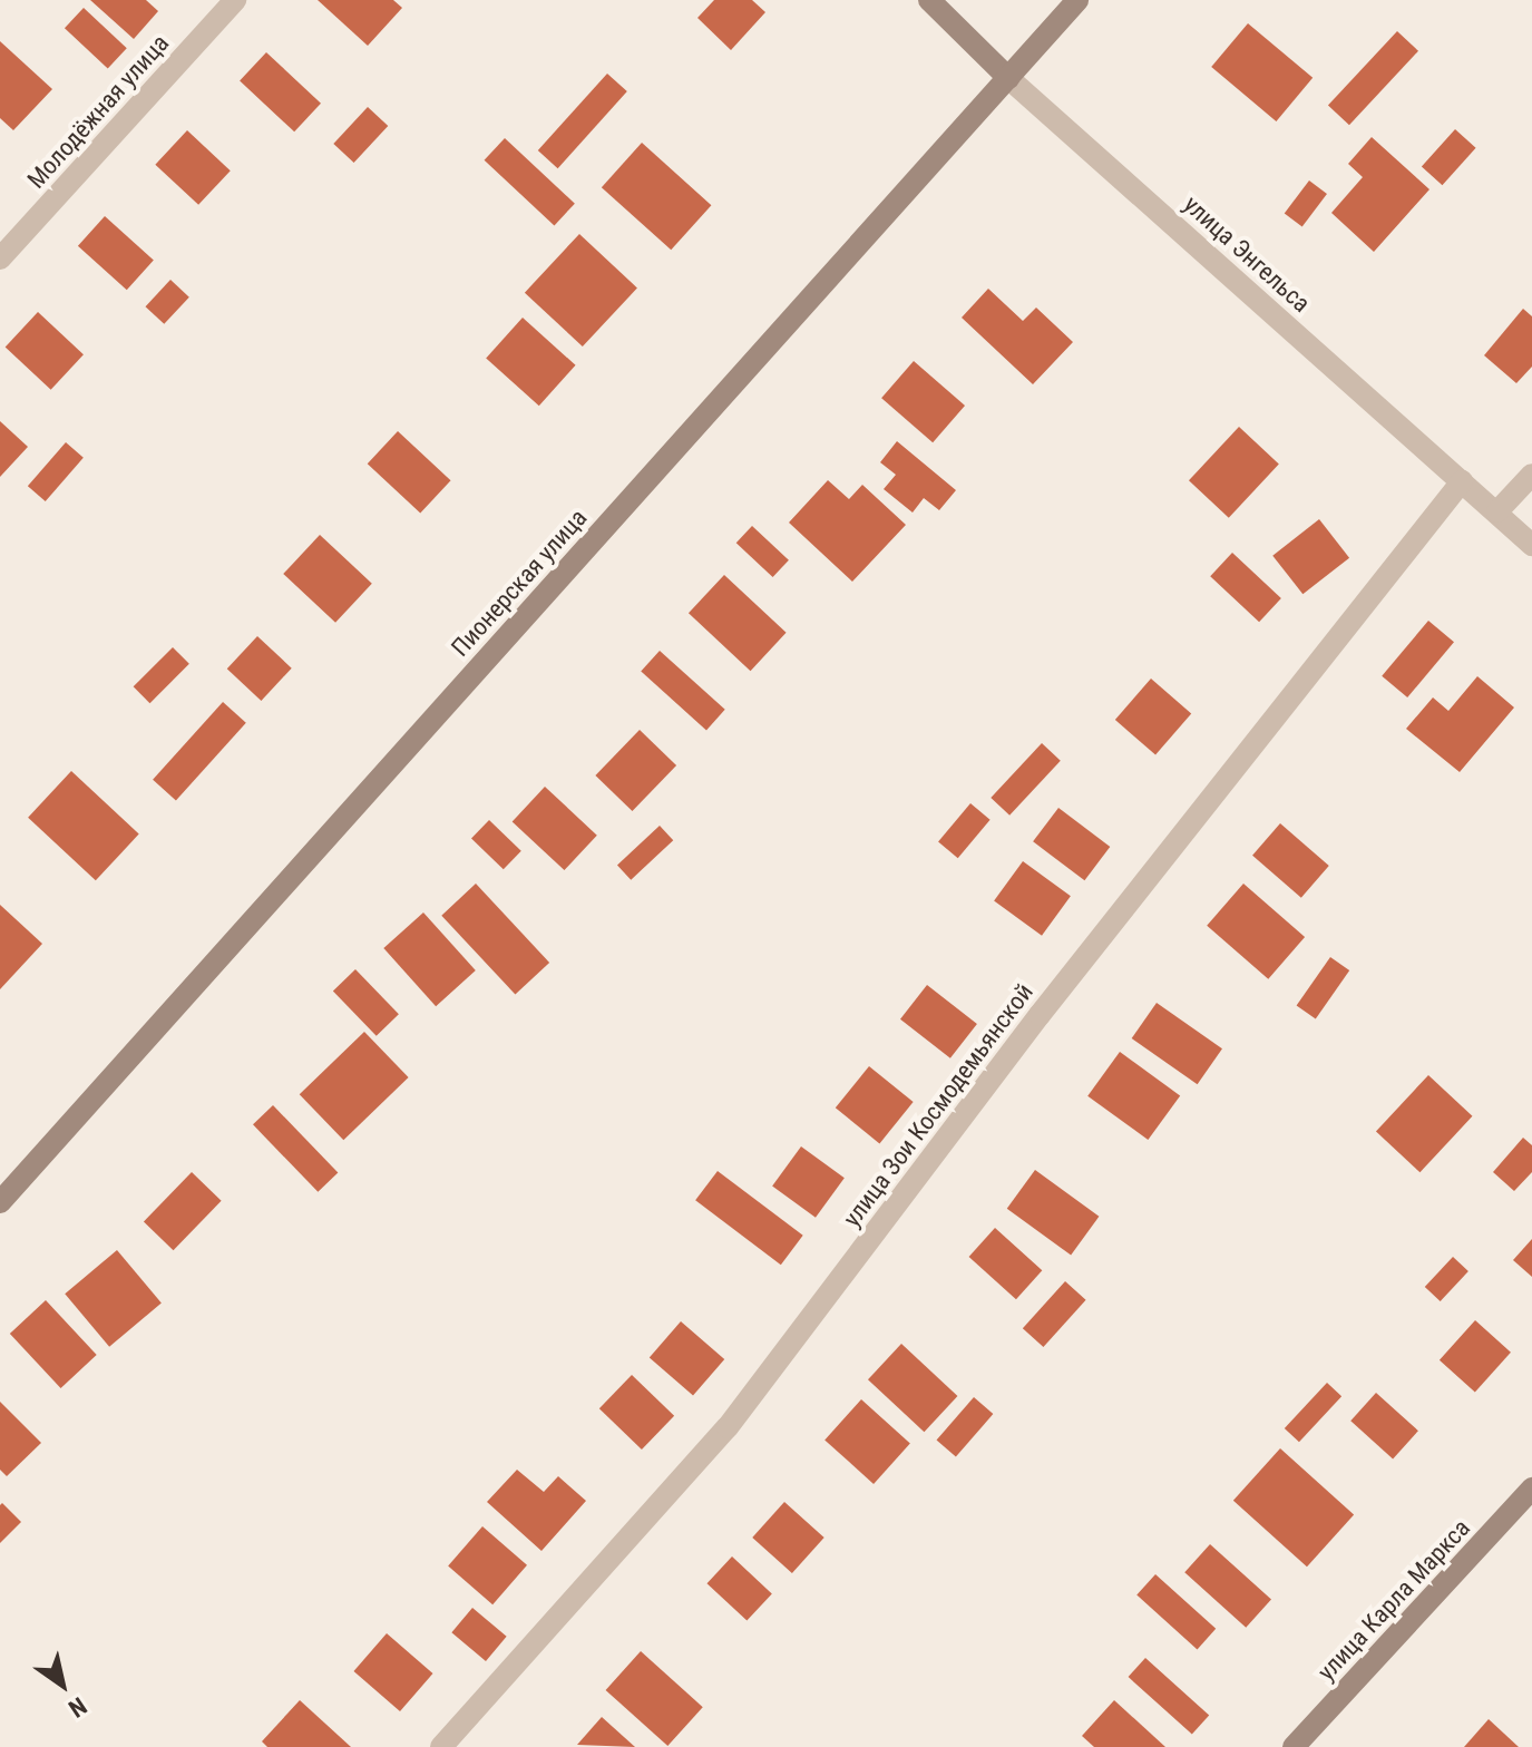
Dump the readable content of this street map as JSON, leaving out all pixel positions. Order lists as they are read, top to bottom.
{
  "streets": {
    "street": [
      "Молодёжная улица",
      "улица Энгельса",
      "Пионерская улица",
      "улица Зои Космодемьянской",
      "улица Карла Маркса"
    ]
  },
  "crossings": [
    ["улица Энгельса", "Пионерская улица"],
    ["улица Энгельса", "улица Зои Космодемьянской"]
  ],
  "north": "bottom right"
}
